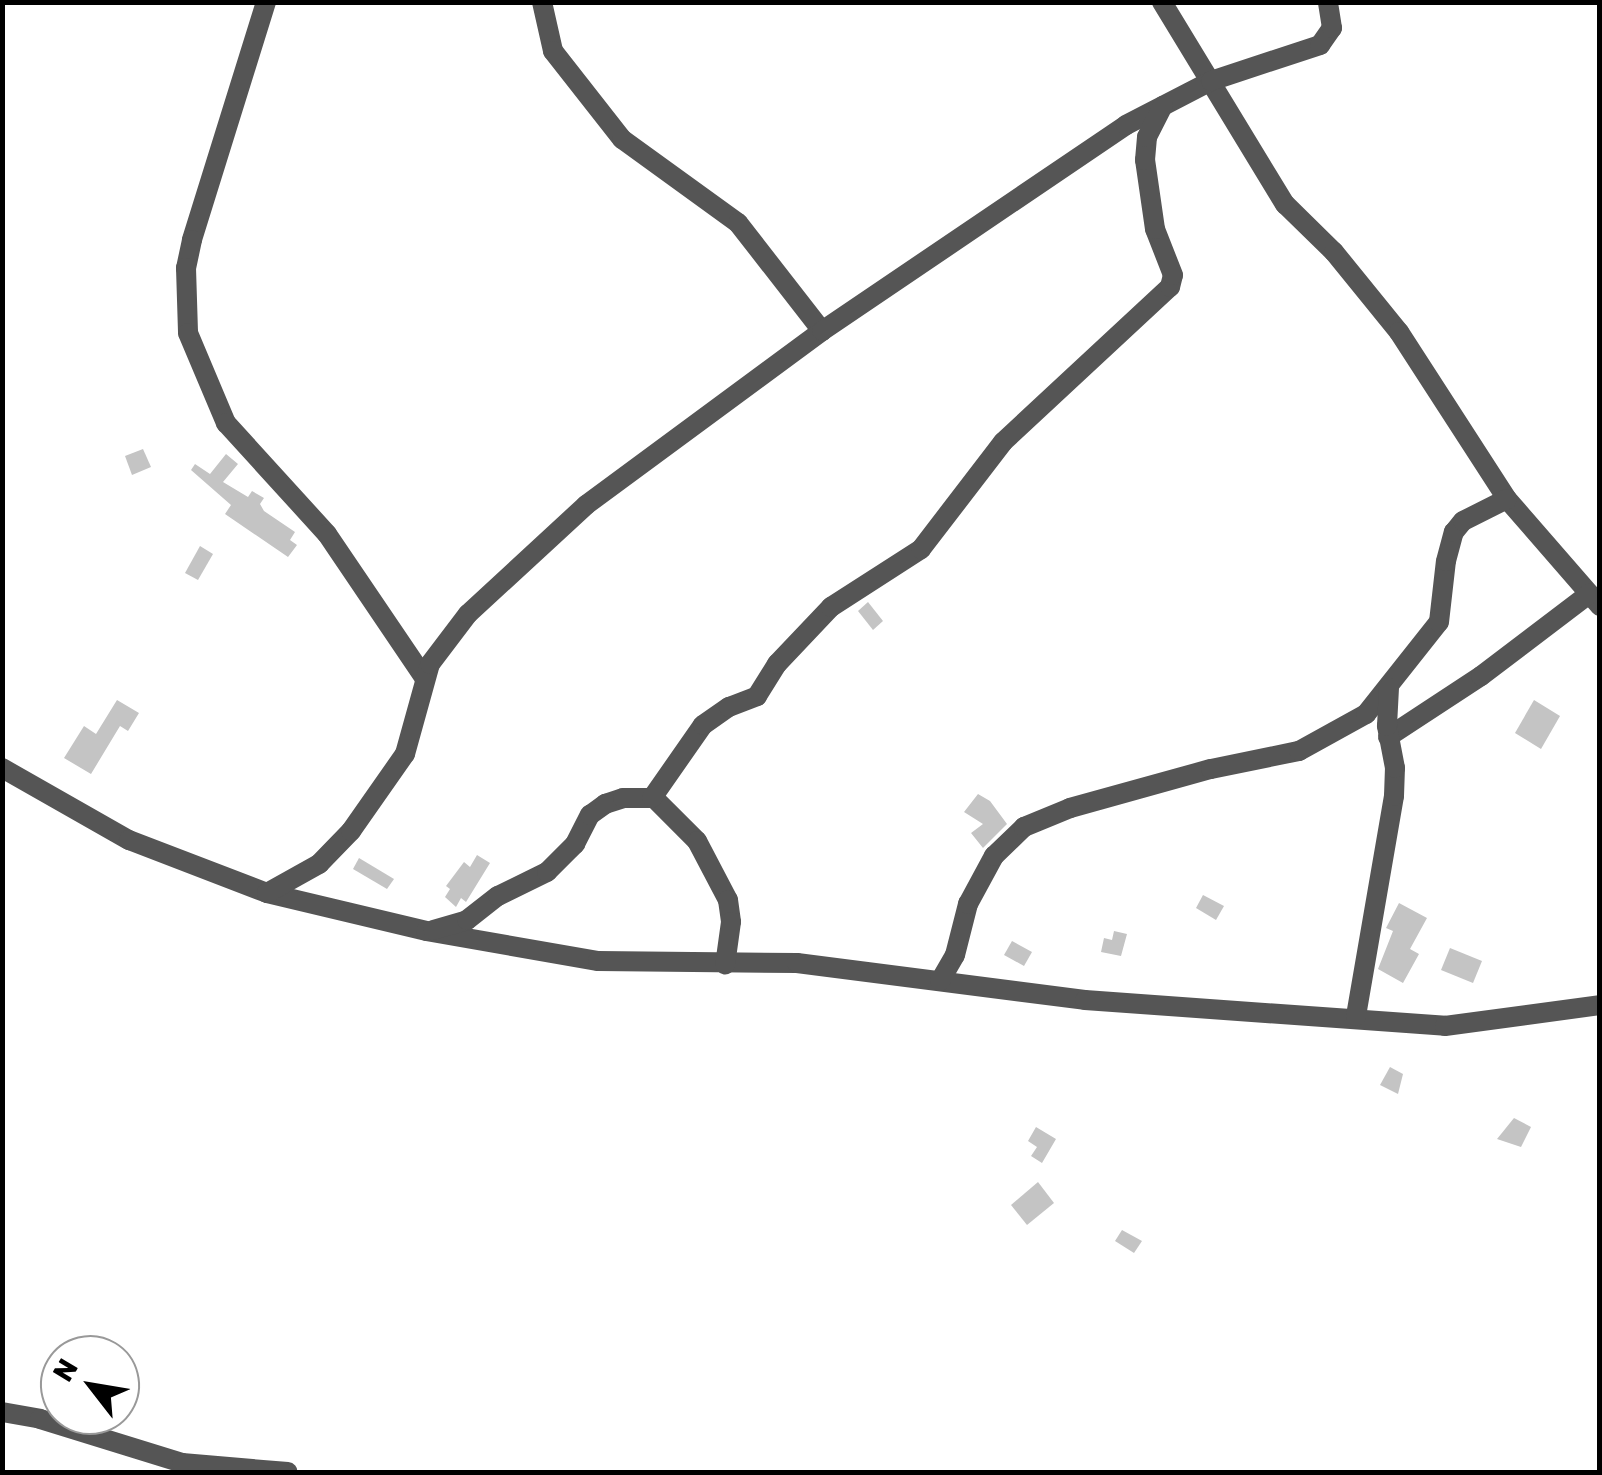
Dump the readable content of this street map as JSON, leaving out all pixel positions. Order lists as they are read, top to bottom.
{
  "north": "top left"
}
